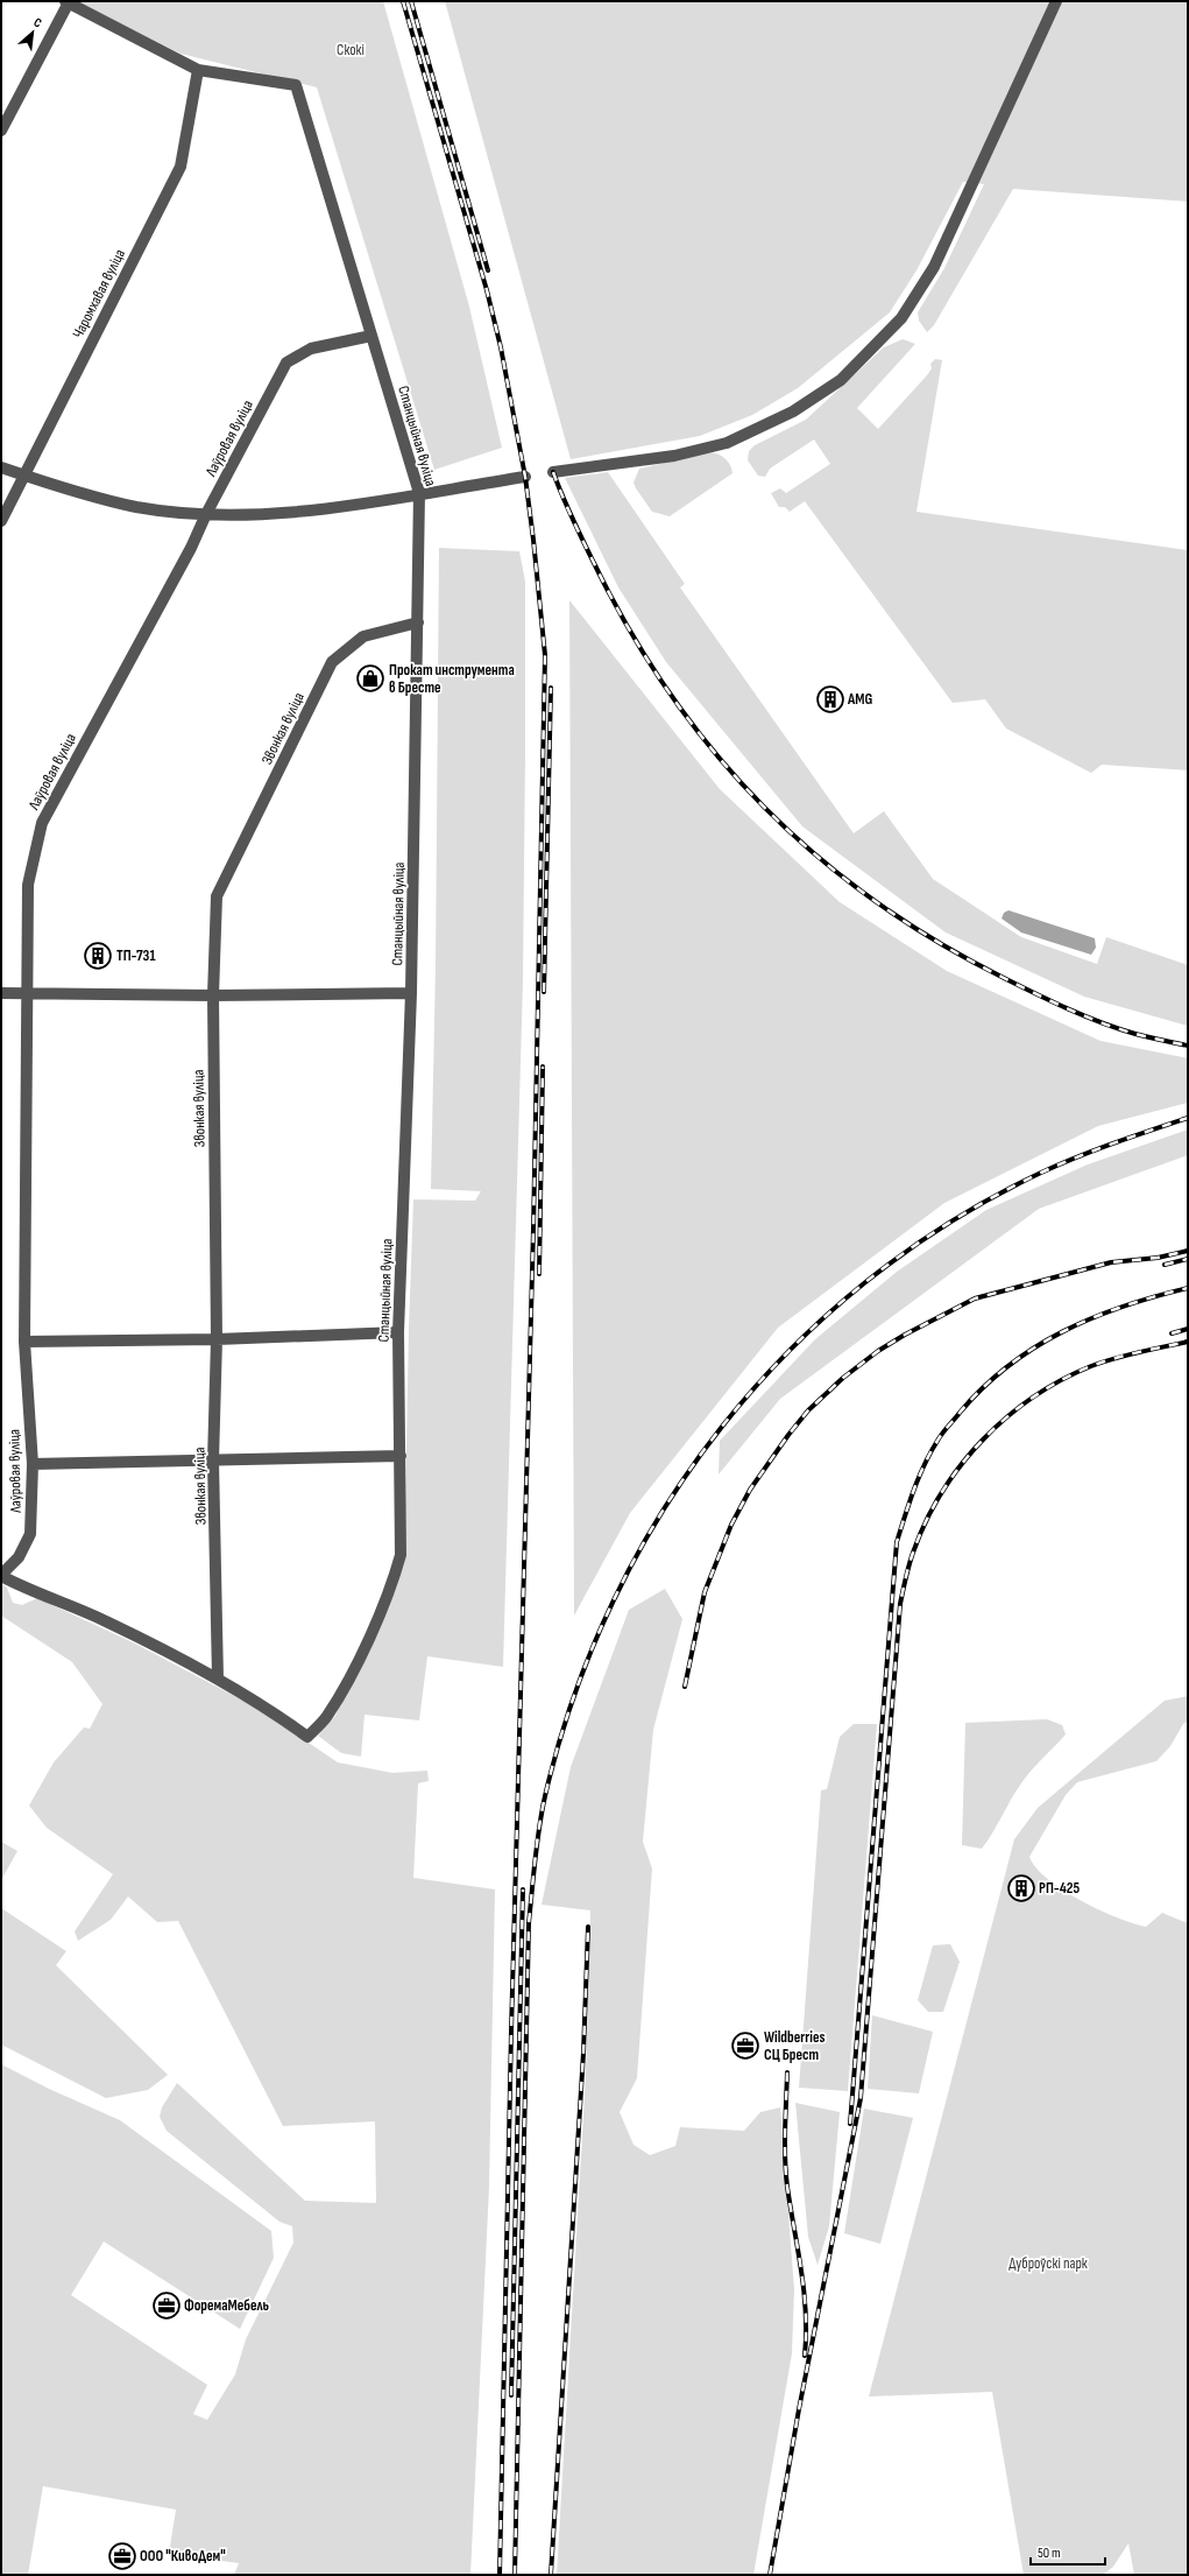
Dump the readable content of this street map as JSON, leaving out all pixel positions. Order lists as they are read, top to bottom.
{
  "streets": {
    "street": [
      "Чаромхавая вуліца",
      "Станцыйная вуліца",
      "Лаўровая вуліца",
      "Звонкая вуліца"
    ]
  },
  "crossings": [
    ["Чаромхавая вуліца", "Станцыйная вуліца"],
    ["Станцыйная вуліца", "Лаўровая вуліца"],
    ["Станцыйная вуліца", "Звонкая вуліца"]
  ],
  "parks": ["Скокі", "Дуброўскі парк"],
  "places": {
    "shop": ["Прокат инструмента в Бресте"],
    "building": ["AMG", "ТП-731", "РП-425"],
    "office": ["Wildberries СЦ Брест", "ФоремаМебель", "ООО \"КивоДем\""]
  },
  "scale_bar": "50 m",
  "north": "top right"
}
